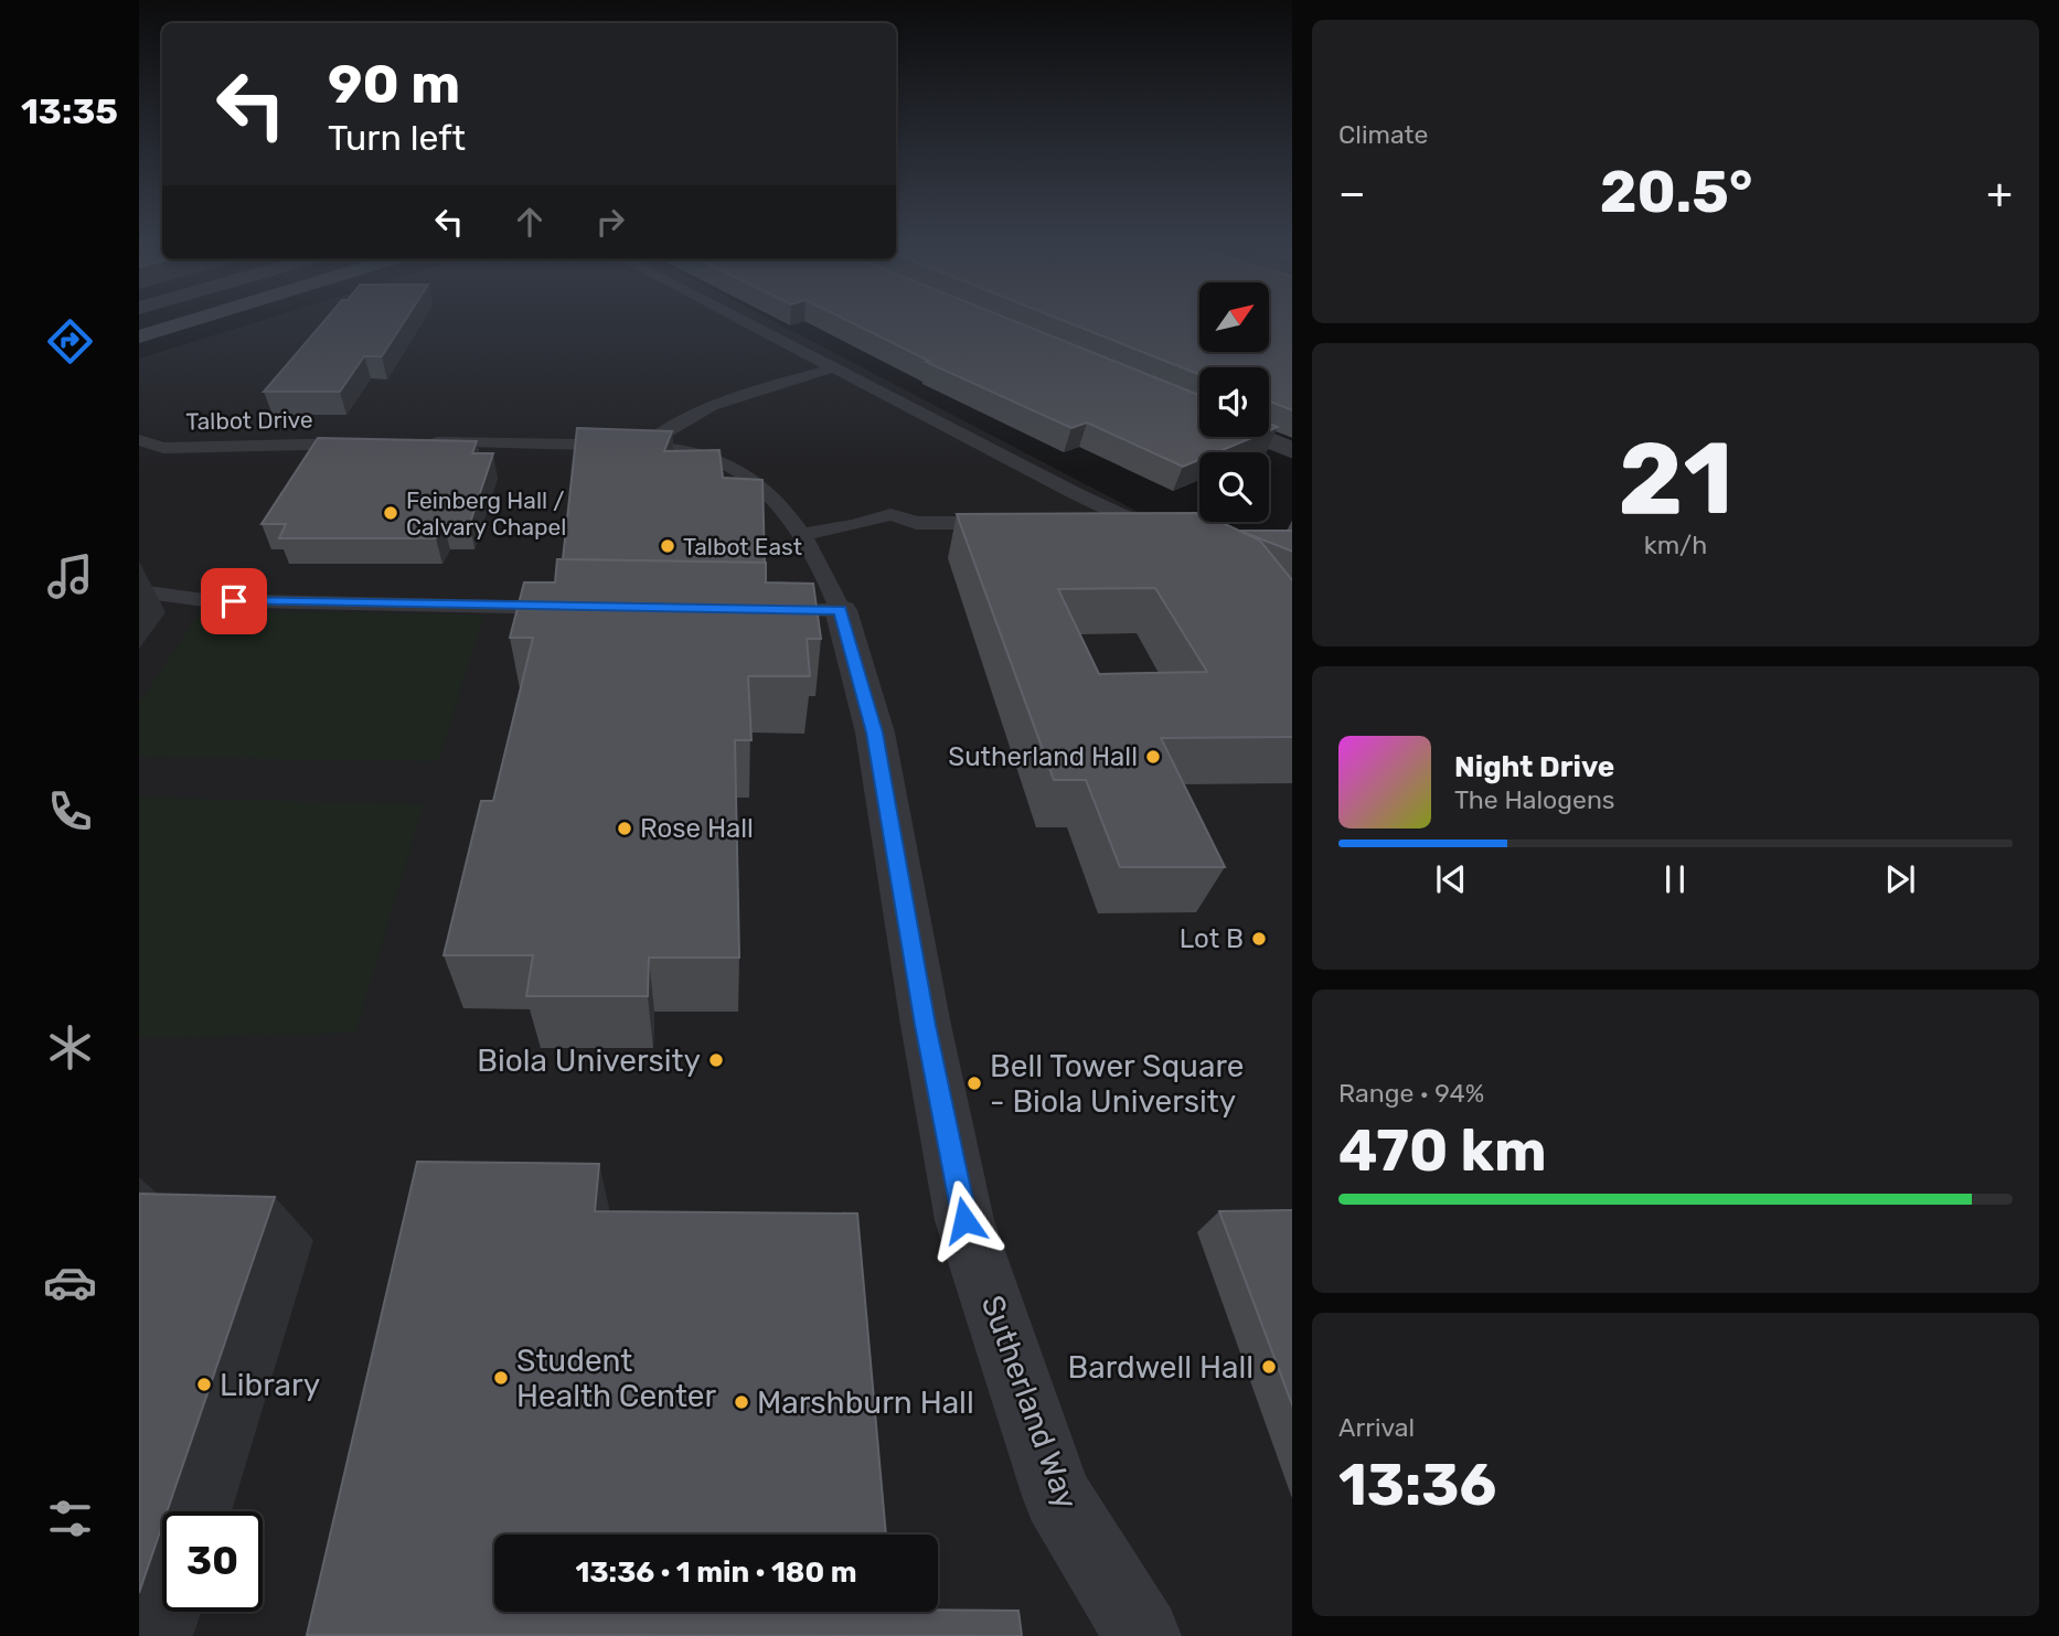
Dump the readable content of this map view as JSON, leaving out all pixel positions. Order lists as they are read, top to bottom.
{
  "streets": {
    "street": ["Sutherland Way"],
    "lane": ["Talbot Drive"]
  },
  "places": [
    "Feinberg Hall / Calvary Chapel",
    "Talbot East",
    "Sutherland Hall",
    "Rose Hall",
    "Lot B",
    "Biola University",
    "Bell Tower Square - Biola University",
    "Bardwell Hall",
    "Student Health Center",
    "Library",
    "Marshburn Hall"
  ],
  "north": "top right",
  "page": {
    "tabs": "13:35",
    "tile": [
      "Climate",
      ["21", "km/h"],
      ["Range · 94%", "470 km"],
      ["Arrival", "13:36"]
    ],
    "turn": ["90 m", "Turn left"],
    "heat": ["−", "20.5°", "+"],
    "song": ["Night Drive", "The Halogens"],
    "limit": "30",
    "trip": "13:36 · 1 min · 180 m"
  }
}
